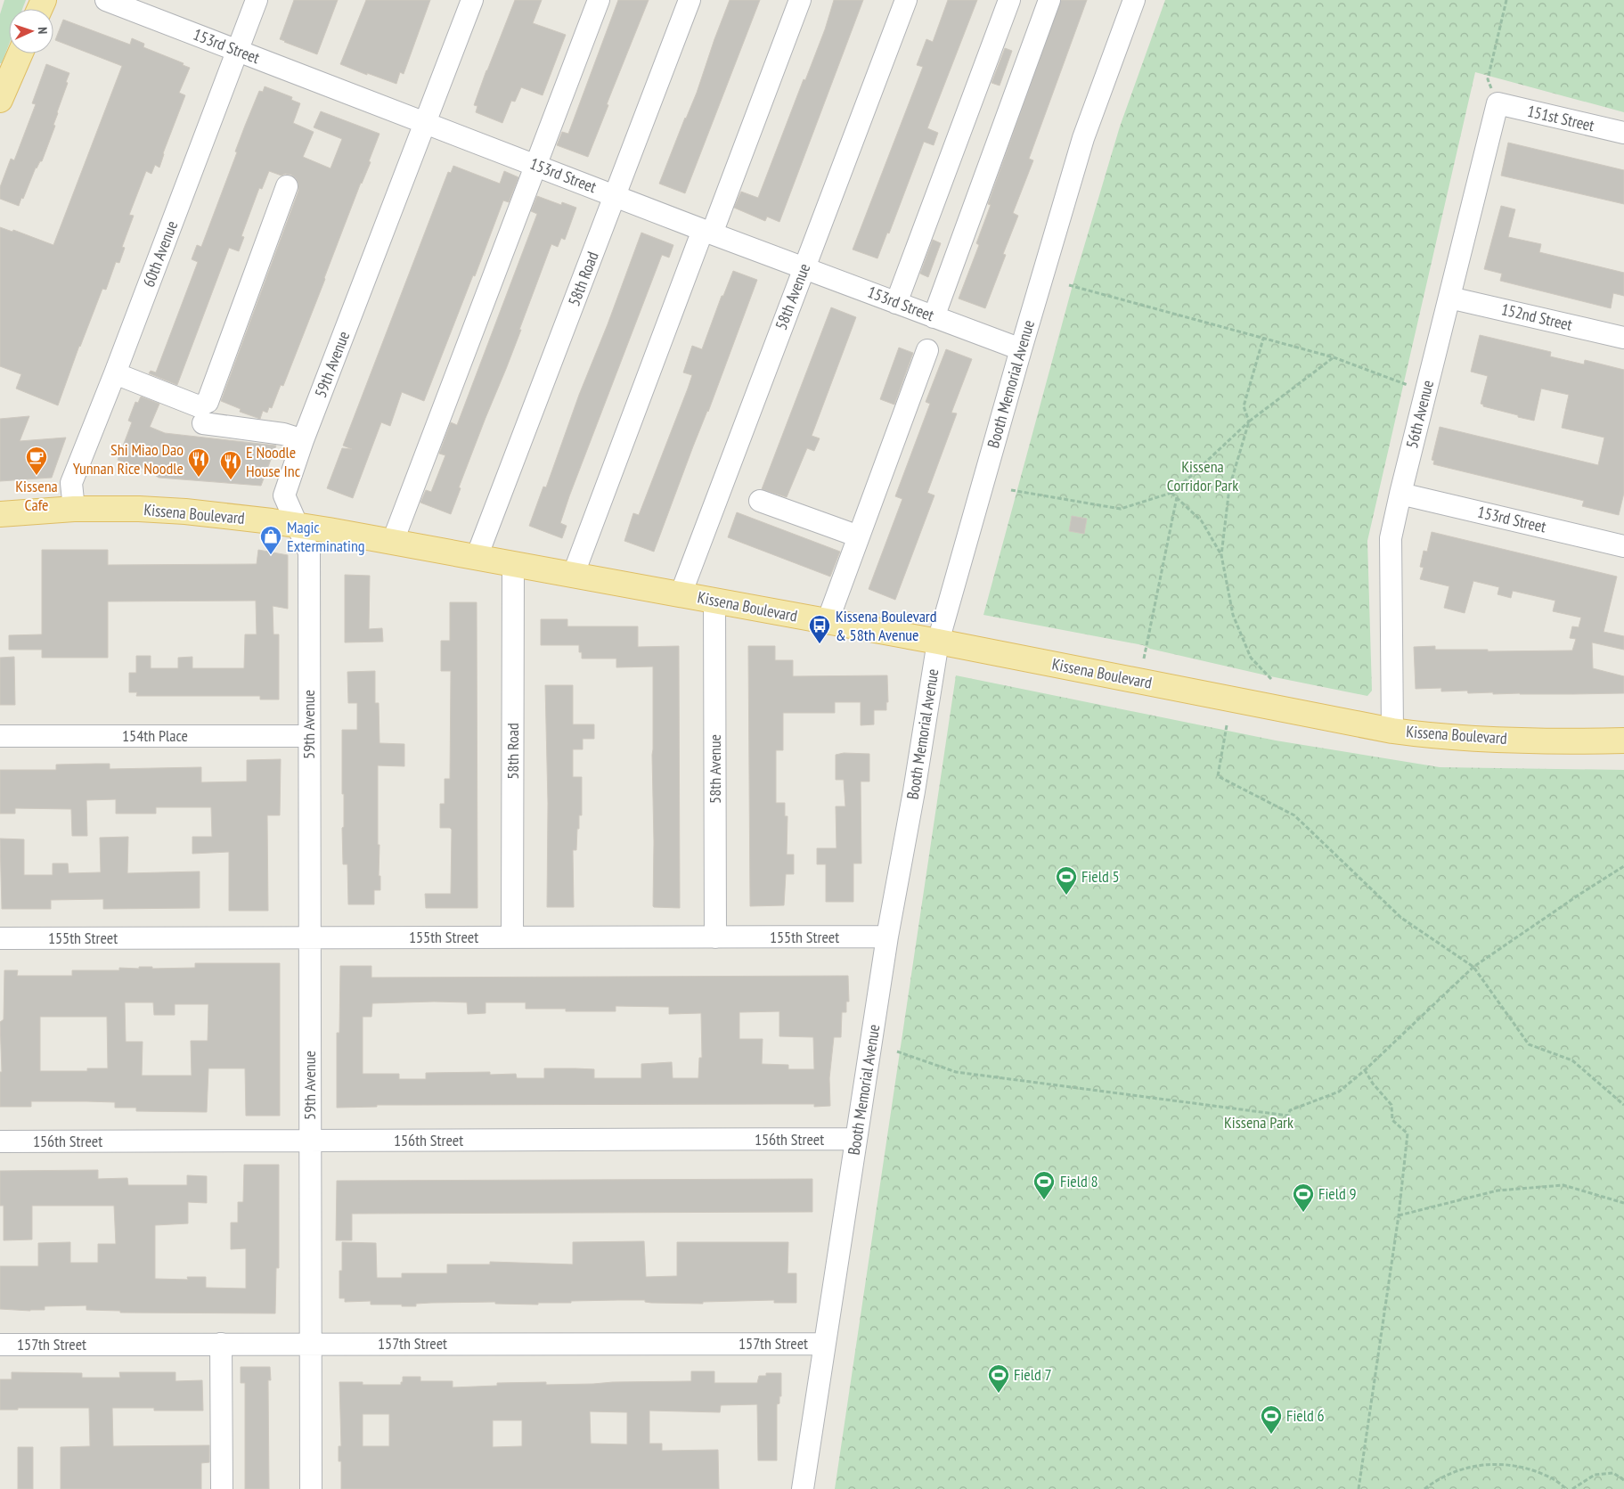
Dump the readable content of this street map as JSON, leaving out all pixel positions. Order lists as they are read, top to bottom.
{
  "streets": {
    "main road": ["Kissena Boulevard"],
    "street": [
      "153rd Street",
      "151st Street",
      "60th Avenue",
      "58th Road",
      "58th Avenue",
      "152nd Street",
      "59th Avenue",
      "Booth Memorial Avenue",
      "56th Avenue",
      "154th Place",
      "155th Street",
      "156th Street",
      "157th Street"
    ]
  },
  "crossings": [
    ["153rd Street", "60th Avenue"],
    ["153rd Street", "58th Road"],
    ["153rd Street", "58th Avenue"],
    ["153rd Street", "59th Avenue"],
    ["153rd Street", "Booth Memorial Avenue"],
    ["153rd Street", "56th Avenue"],
    ["151st Street", "56th Avenue"],
    ["60th Avenue", "Kissena Boulevard"],
    ["58th Road", "Kissena Boulevard"],
    ["58th Road", "155th Street"],
    ["58th Avenue", "Kissena Boulevard"],
    ["58th Avenue", "155th Street"],
    ["152nd Street", "56th Avenue"],
    ["59th Avenue", "Kissena Boulevard"],
    ["59th Avenue", "154th Place"],
    ["59th Avenue", "155th Street"],
    ["59th Avenue", "156th Street"],
    ["59th Avenue", "157th Street"],
    ["Booth Memorial Avenue", "Kissena Boulevard"],
    ["Booth Memorial Avenue", "155th Street"],
    ["Booth Memorial Avenue", "156th Street"],
    ["Booth Memorial Avenue", "157th Street"],
    ["56th Avenue", "Kissena Boulevard"]
  ],
  "parks": ["Kissena Corridor Park", "Kissena Park"],
  "places": {
    "cafe": ["Kissena Cafe"],
    "restaurant": ["Shi Miao Dao Yunnan Rice Noodle", "E Noodle House Inc"],
    "shop": ["Magic Exterminating"],
    "bus stop": ["Kissena Boulevard & 58th Avenue"],
    "sports": [
      "Field 5",
      "Field 8",
      "Field 9",
      "Field 7",
      "Field 6"
    ]
  },
  "north": "right"
}
